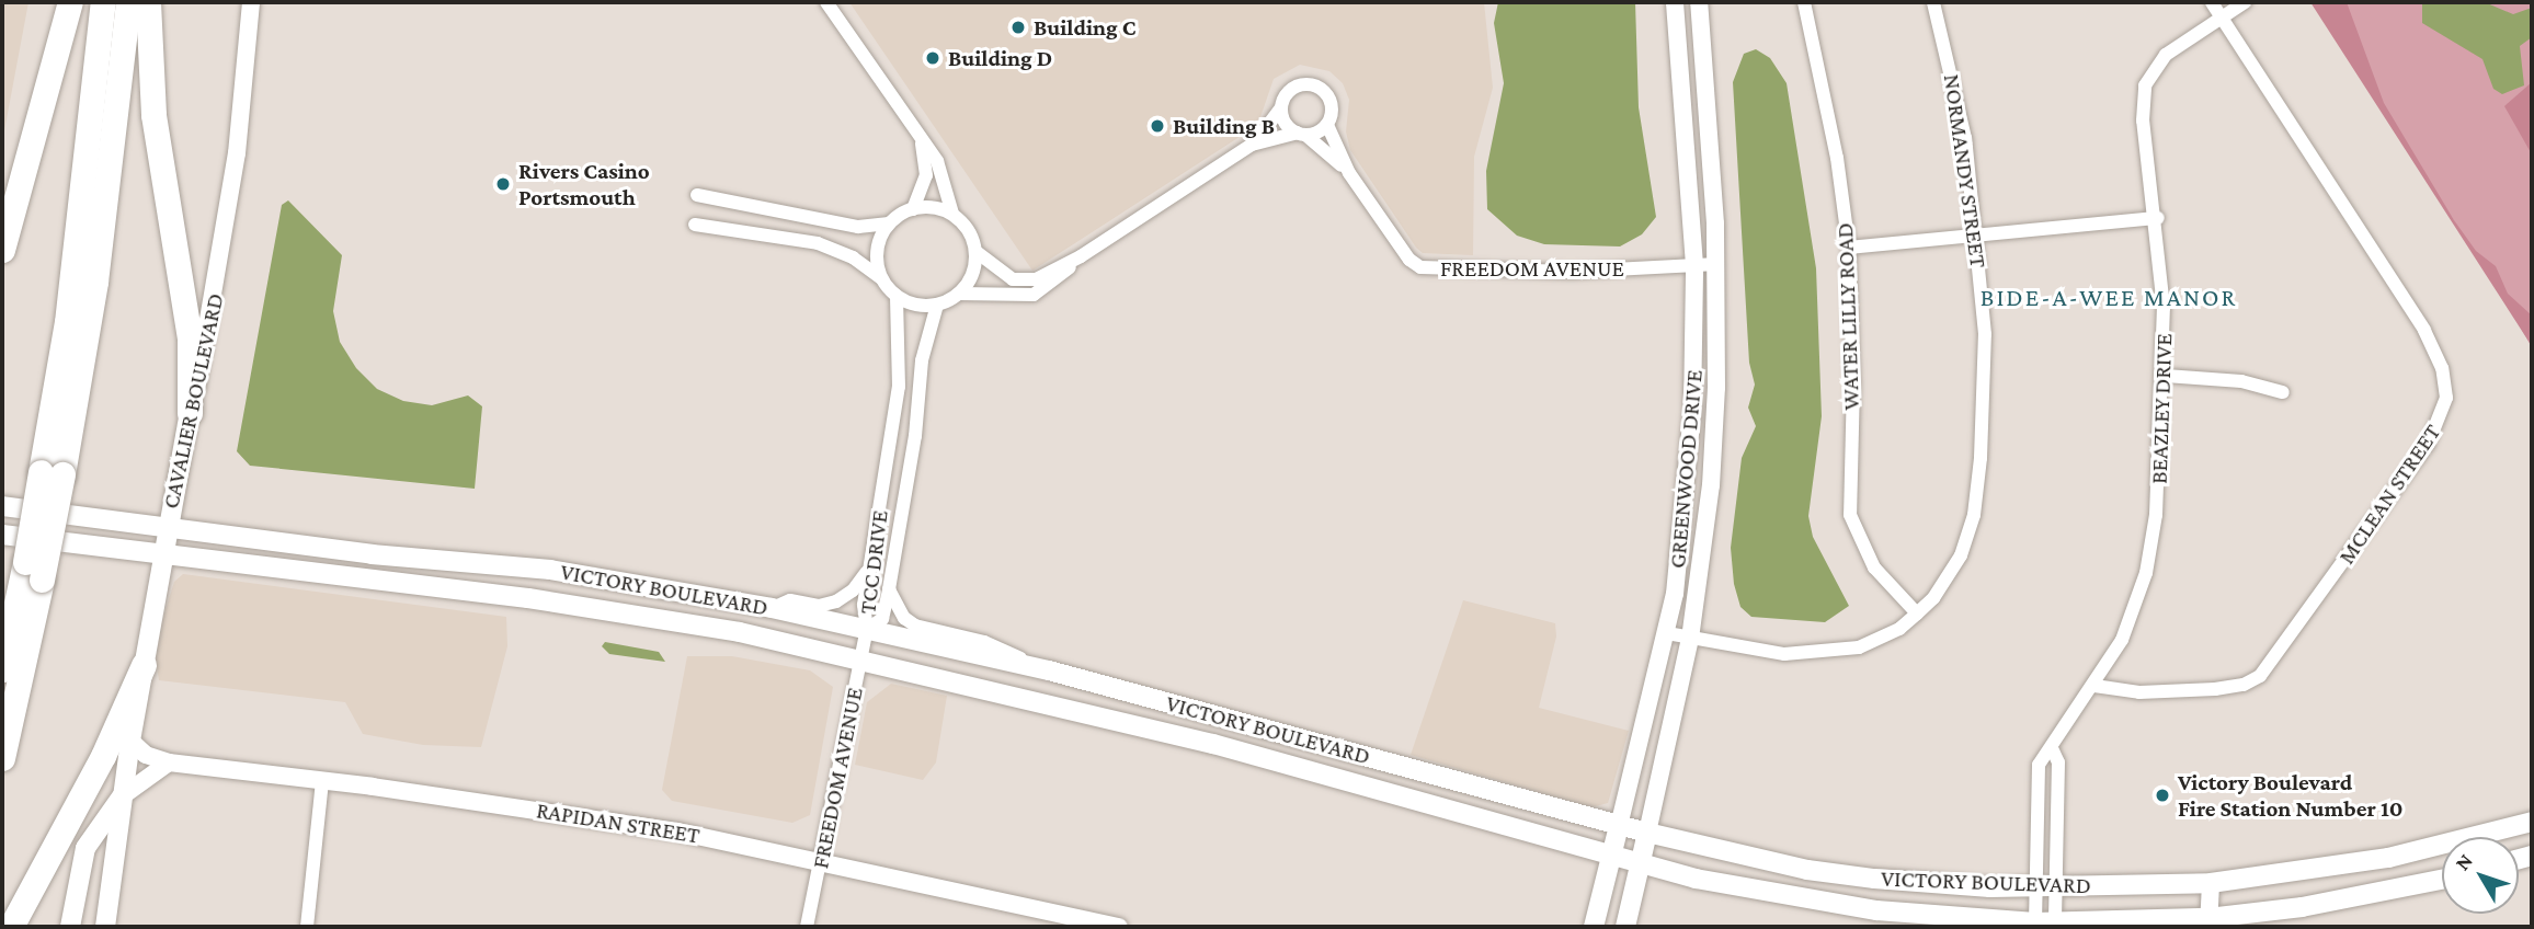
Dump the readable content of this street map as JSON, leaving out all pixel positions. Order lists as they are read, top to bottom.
{
  "streets": {
    "main road": ["CAVALIER BOULEVARD", "GREENWOOD DRIVE", "VICTORY BOULEVARD"],
    "street": [
      "NORMANDY STREET",
      "FREEDOM AVENUE",
      "WATER LILLY ROAD",
      "BEAZLEY DRIVE",
      "MCLEAN STREET",
      "TCC DRIVE",
      "RAPIDAN STREET"
    ]
  },
  "crossings": [
    ["NORMANDY STREET", "WATER LILLY ROAD"],
    ["NORMANDY STREET", "GREENWOOD DRIVE"],
    ["FREEDOM AVENUE", "GREENWOOD DRIVE"],
    ["FREEDOM AVENUE", "TCC DRIVE"],
    ["FREEDOM AVENUE", "VICTORY BOULEVARD"],
    ["FREEDOM AVENUE", "RAPIDAN STREET"],
    ["CAVALIER BOULEVARD", "VICTORY BOULEVARD"],
    ["BEAZLEY DRIVE", "MCLEAN STREET"],
    ["BEAZLEY DRIVE", "VICTORY BOULEVARD"],
    ["GREENWOOD DRIVE", "VICTORY BOULEVARD"],
    ["TCC DRIVE", "VICTORY BOULEVARD"]
  ],
  "districts": ["BIDE-A-WEE MANOR"],
  "places": [
    "Building C",
    "Building D",
    "Building B",
    "Rivers Casino Portsmouth",
    "Victory Boulevard Fire Station Number 10"
  ],
  "north": "top left"
}
